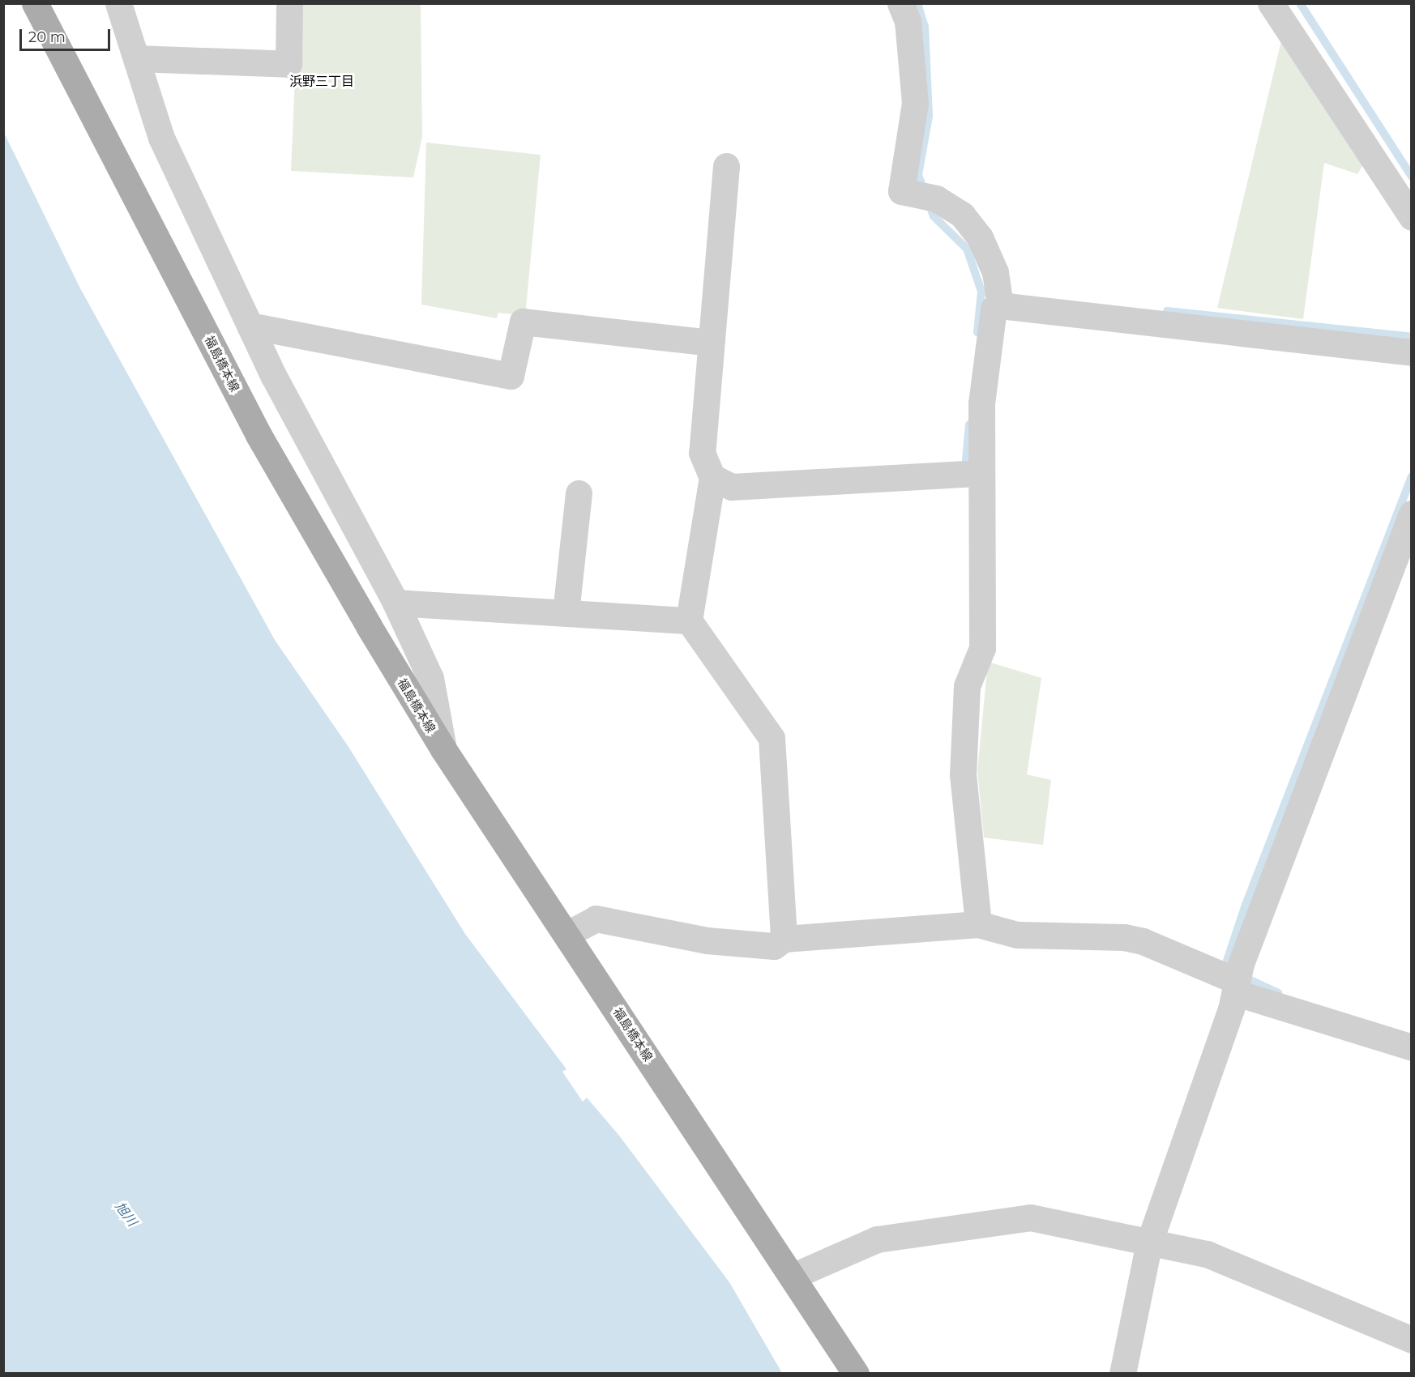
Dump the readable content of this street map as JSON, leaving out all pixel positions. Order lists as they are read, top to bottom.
{
  "streets": {
    "main road": ["福島橋本線"]
  },
  "districts": ["浜野三丁目"],
  "water": ["旭川"],
  "scale_bar": "20 m"
}
